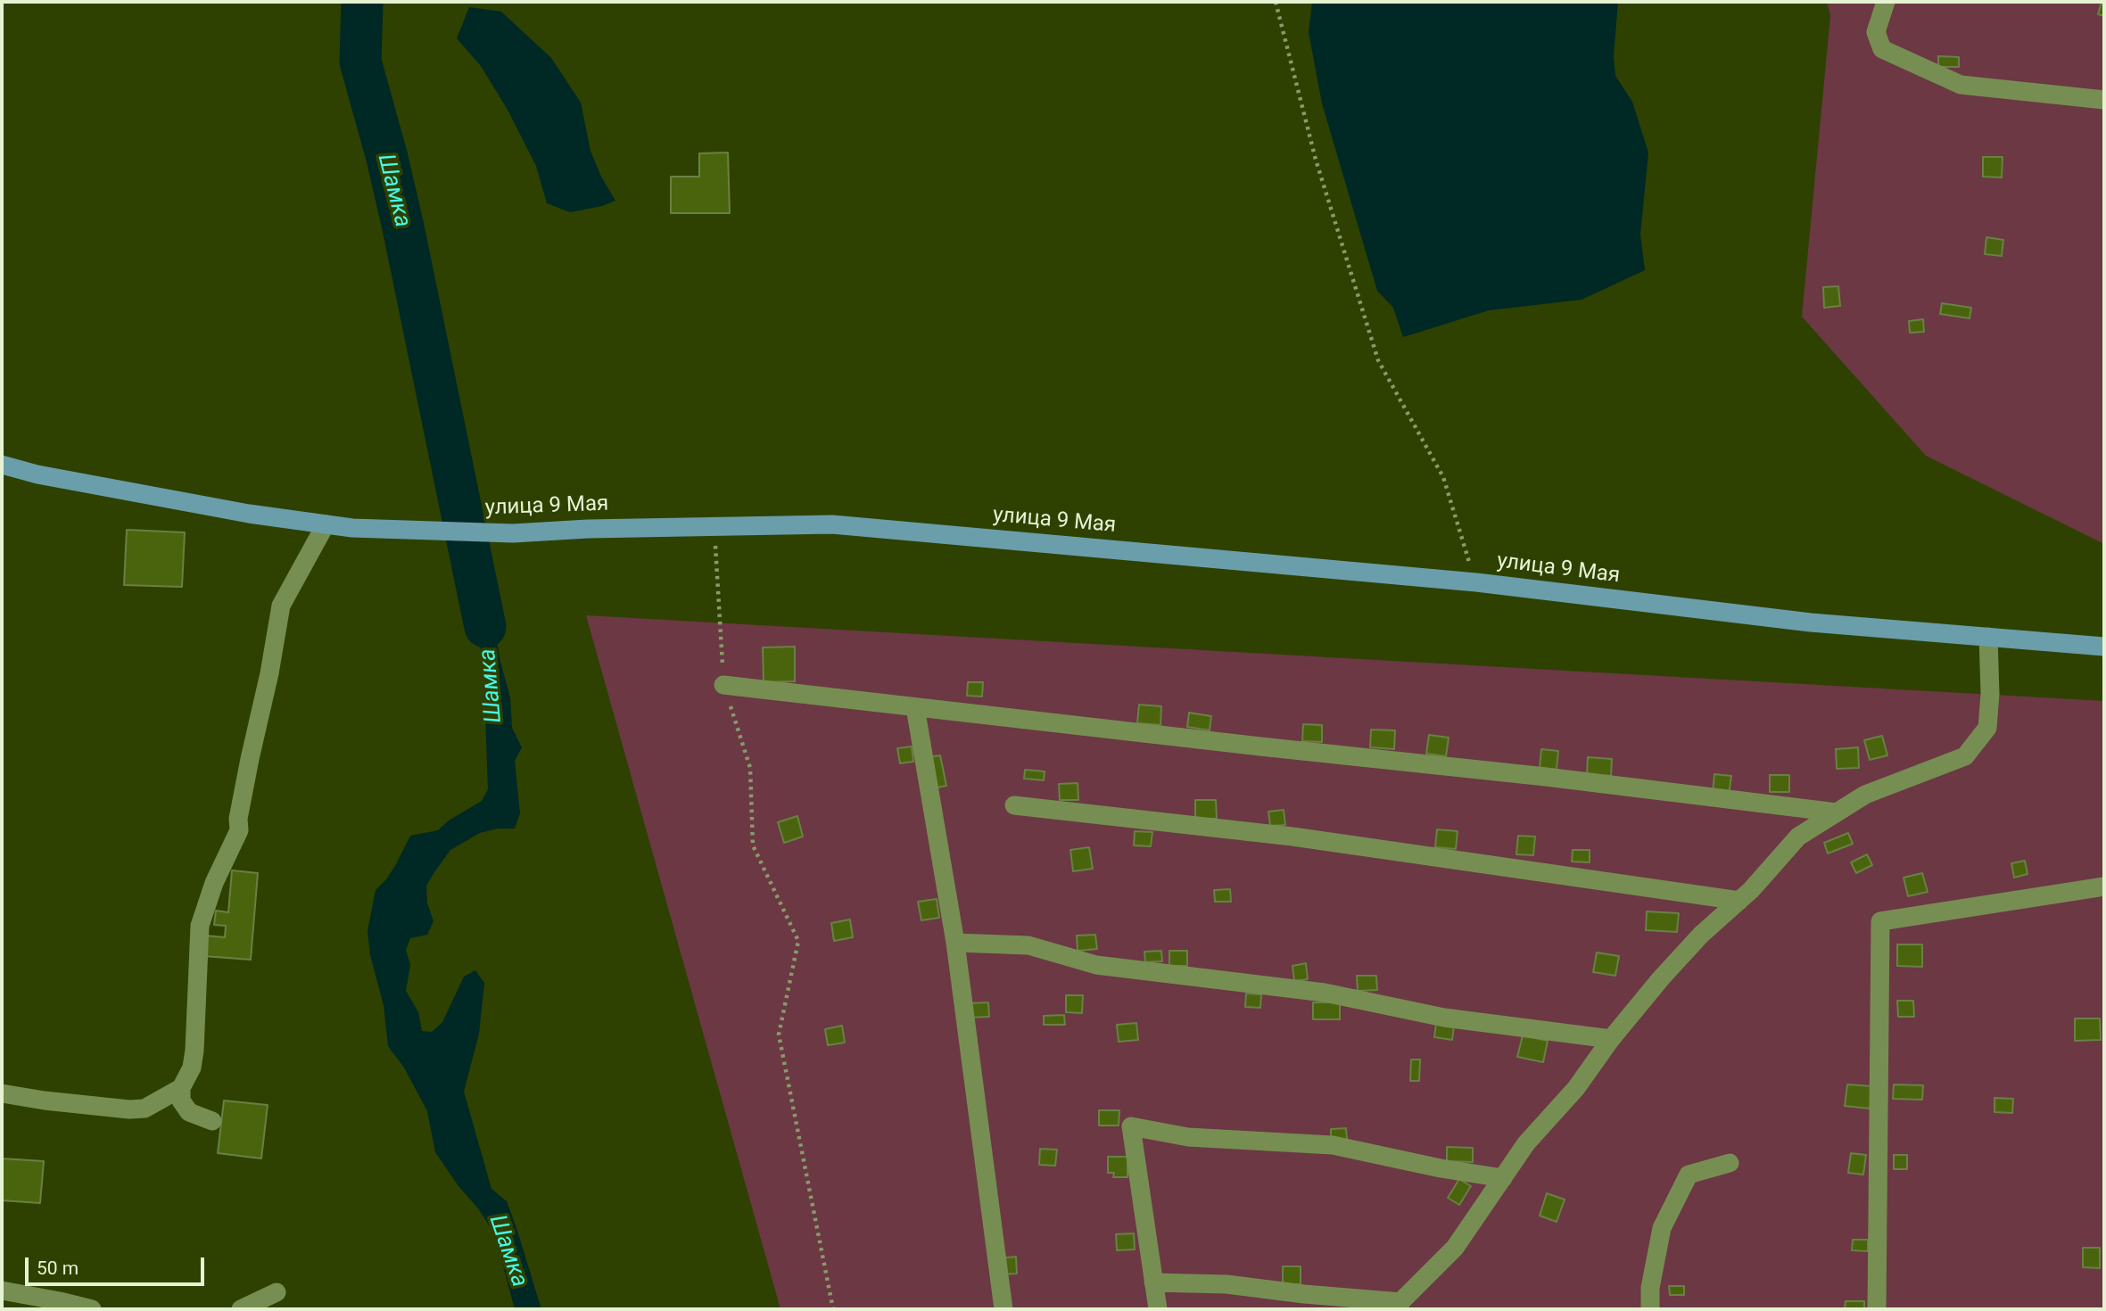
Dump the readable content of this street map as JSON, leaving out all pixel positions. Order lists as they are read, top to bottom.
{
  "streets": {
    "main road": ["улица 9 Мая"]
  },
  "water": ["Шамка"],
  "scale_bar": "50 m"
}
